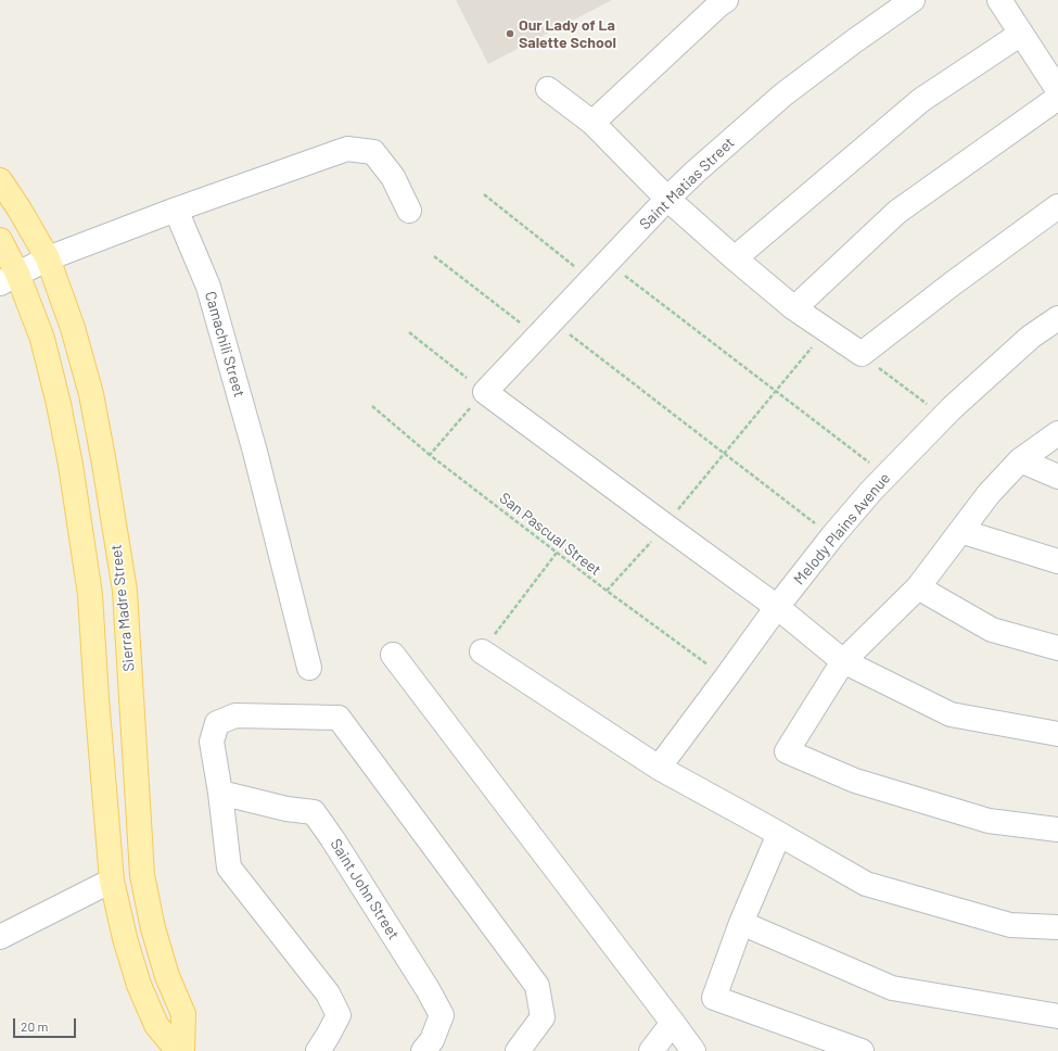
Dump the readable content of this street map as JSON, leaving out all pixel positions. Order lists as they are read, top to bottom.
{
  "streets": {
    "main road": ["Sierra Madre Street"],
    "street": [
      "Saint Matias Street",
      "Camachili Street",
      "Melody Plains Avenue",
      "Saint John Street"
    ],
    "path": ["San Pascual Street"]
  },
  "crossings": [
    ["Melody Plains Avenue", "San Pascual Street"]
  ],
  "places": ["Our Lady of La Salette School"],
  "scale_bar": "20 m"
}
